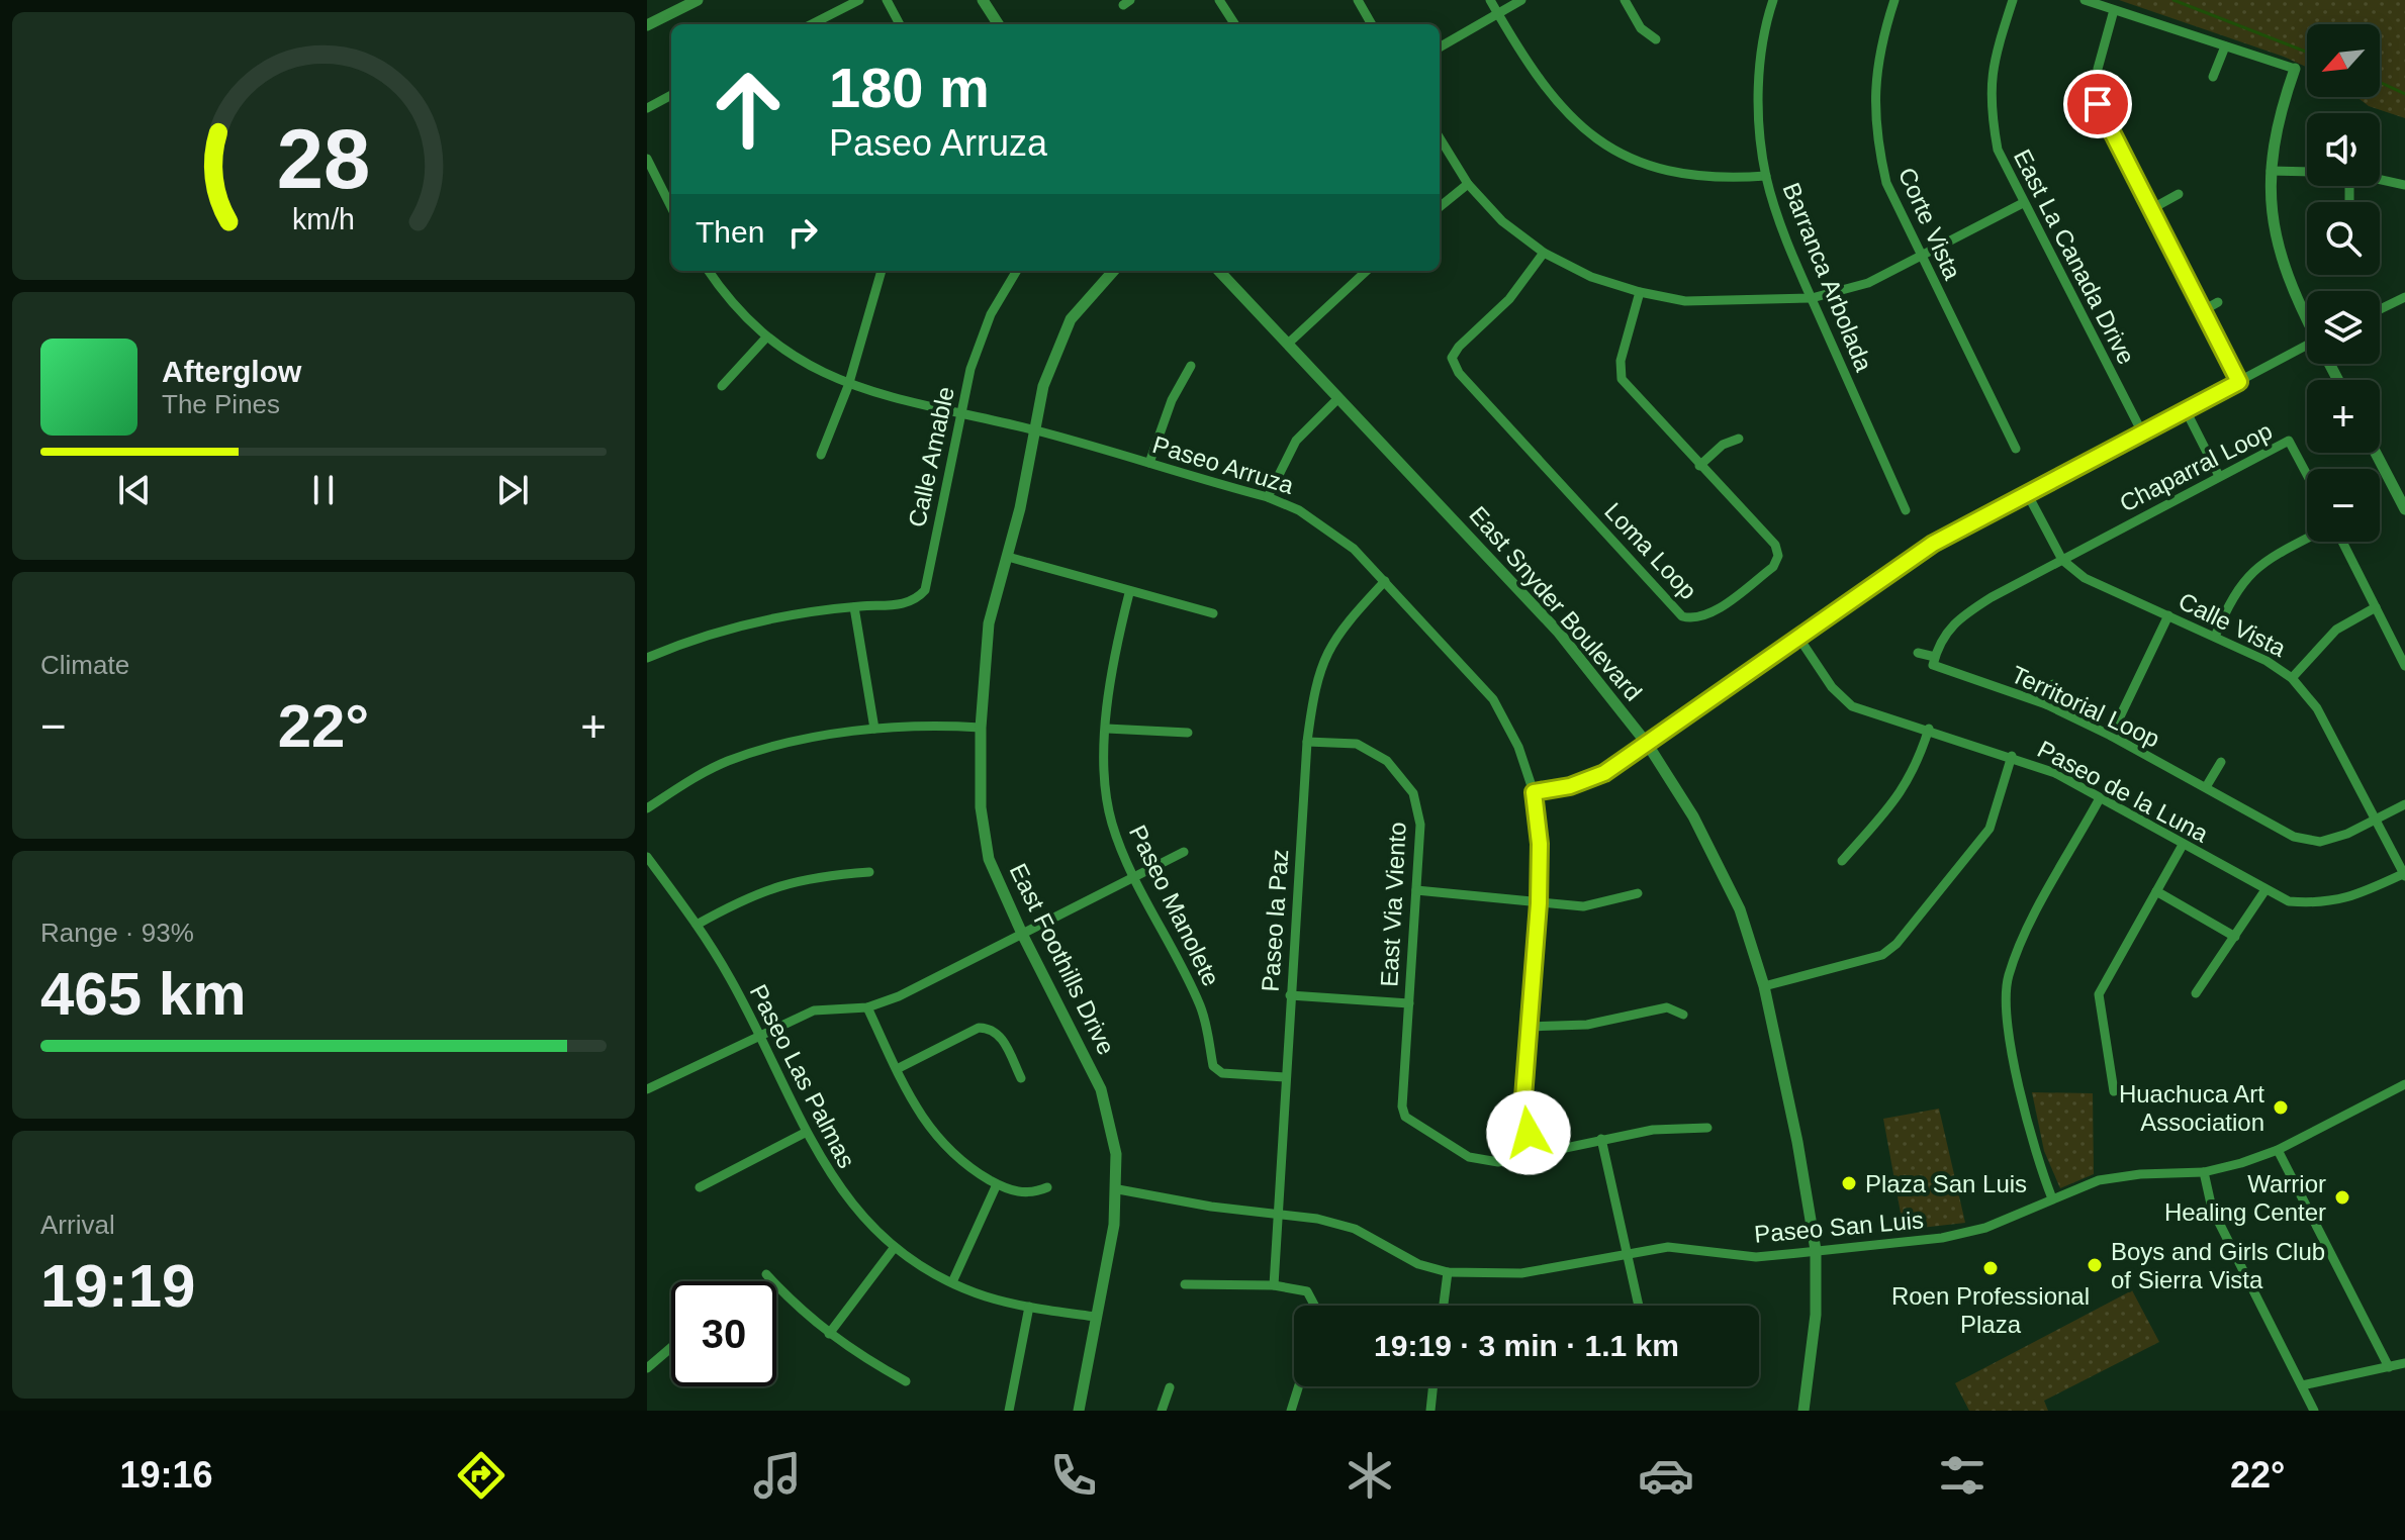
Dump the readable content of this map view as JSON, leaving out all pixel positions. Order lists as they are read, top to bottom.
{
  "streets": {
    "street": [
      "Corte Vista",
      "East La Canada Drive",
      "Barranca Arbolada",
      "Calle Amable",
      "Paseo Arruza",
      "Chaparral Loop",
      "Loma Loop",
      "East Snyder Boulevard",
      "Calle Vista",
      "Territorial Loop",
      "Paseo de la Luna",
      "East Via Viento",
      "Paseo Manolete",
      "Paseo la Paz",
      "East Foothills Drive",
      "Paseo Las Palmas",
      "Paseo San Luis"
    ]
  },
  "crossings": [
    ["Calle Amable", "Paseo Arruza"],
    ["Paseo Arruza", "East Via Viento"],
    ["Paseo Arruza", "Paseo la Paz"],
    ["Paseo Arruza", "East Foothills Drive"],
    ["Chaparral Loop", "Calle Vista"],
    ["East Snyder Boulevard", "Paseo San Luis"],
    ["Calle Vista", "Territorial Loop"],
    ["Calle Vista", "Paseo de la Luna"],
    ["East Via Viento", "Paseo la Paz"],
    ["Paseo Manolete", "Paseo la Paz"],
    ["Paseo la Paz", "Paseo San Luis"],
    ["East Foothills Drive", "Paseo Las Palmas"],
    ["East Foothills Drive", "Paseo San Luis"]
  ],
  "places": [
    "Huachuca Art Association",
    "Plaza San Luis",
    "Warrior Healing Center",
    "Boys and Girls Club of Sierra Vista",
    "Roen Professional Plaza"
  ],
  "north": "bottom left",
  "page": {
    "map_buttons": ["+", "−"],
    "turn": ["180 m", "Paseo Arruza"],
    "then": "Then",
    "song": ["Afterglow", "The Pines"],
    "tile": [
      "Climate",
      ["Range · 93%", "465 km"],
      ["Arrival", "19:19"]
    ],
    "heat": ["−", "22°", "+"],
    "limit": "30",
    "trip": "19:19 · 3 min · 1.1 km",
    "tabs": ["19:16", "22°"],
    "gauge": ["28", "km/h"]
  }
}
